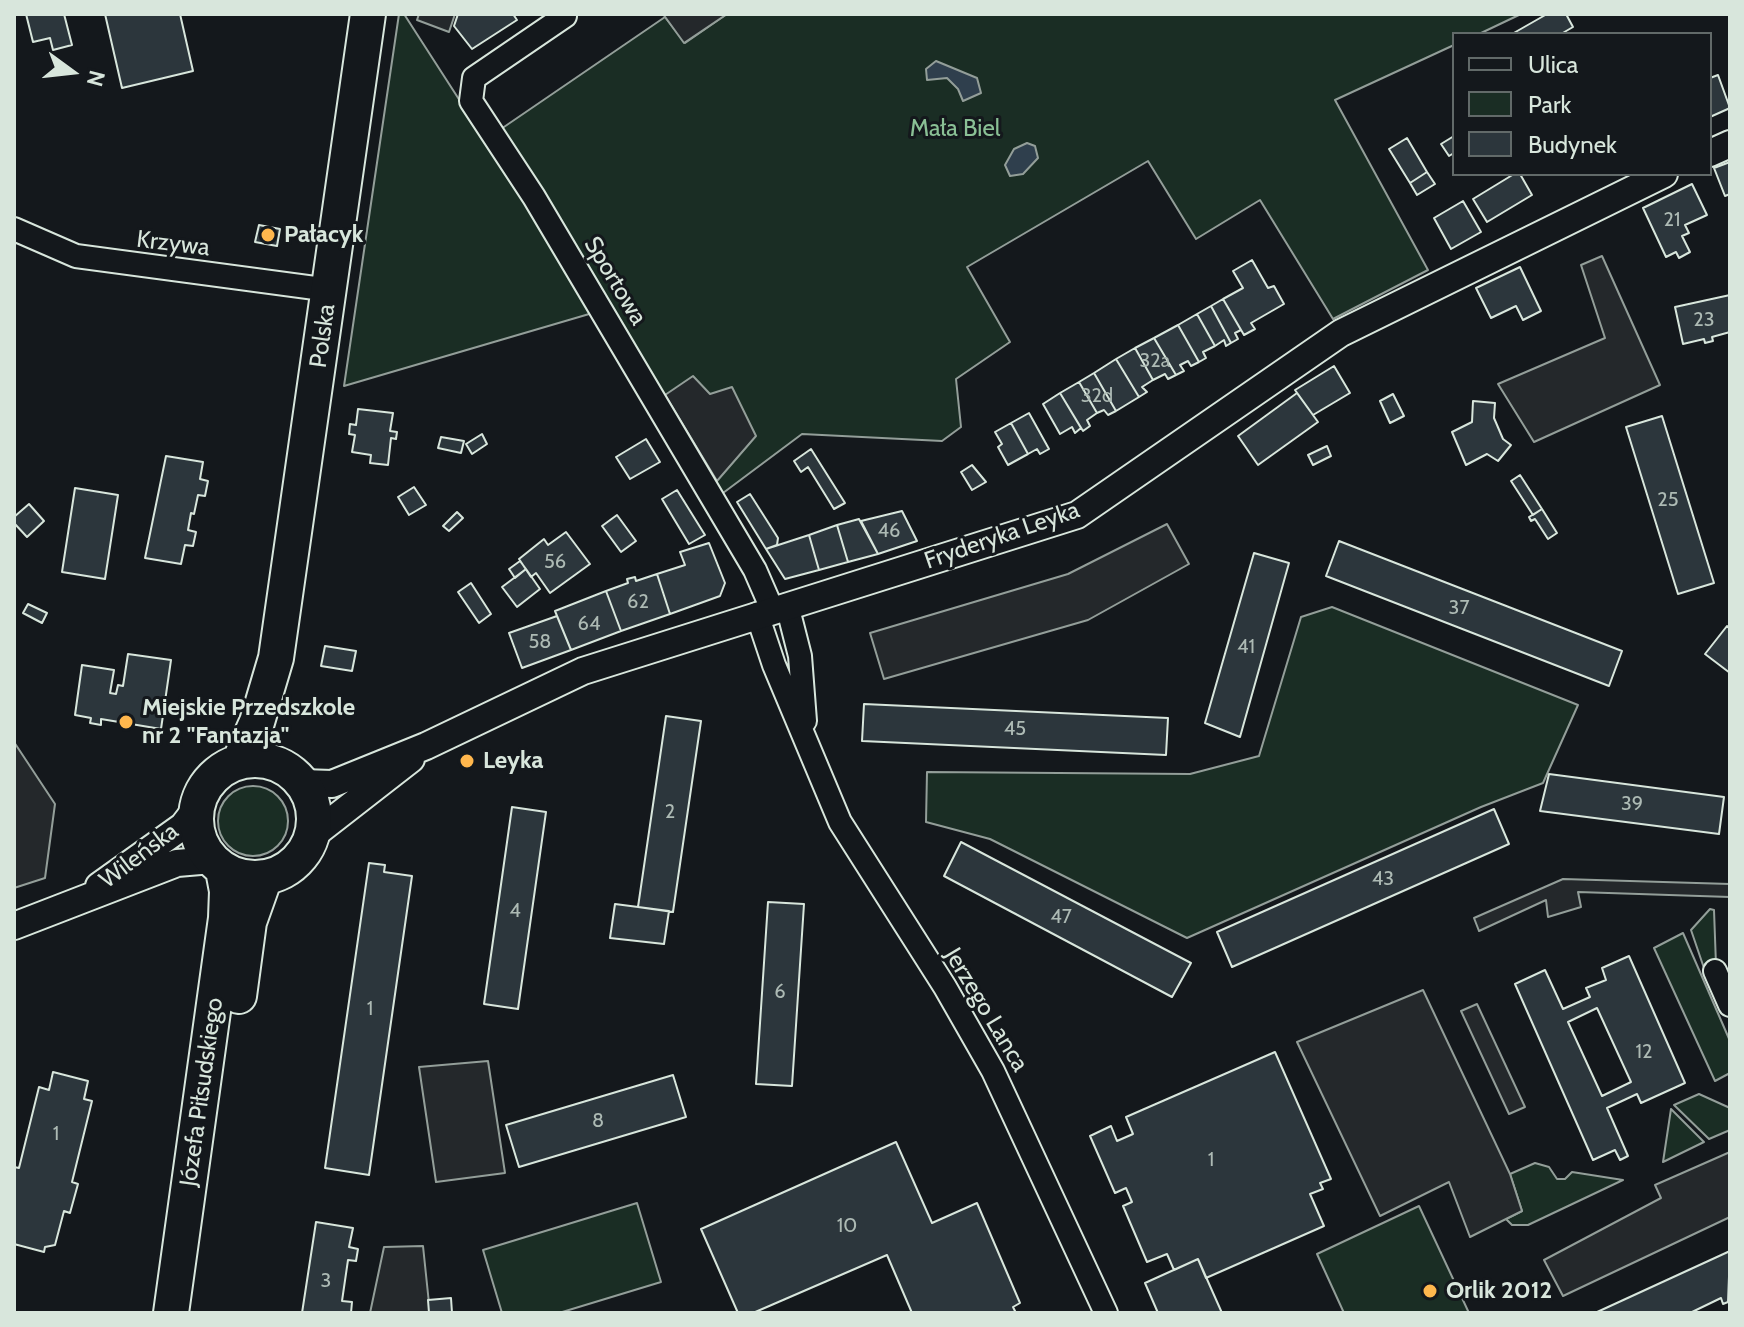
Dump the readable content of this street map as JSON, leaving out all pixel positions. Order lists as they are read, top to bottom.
{
  "streets": {
    "main road": ["Polska", "Józefa Piłsudskiego"],
    "street": [
      "Krzywa",
      "Sportowa",
      "Fryderyka Leyka",
      "Wileńska",
      "Jerzego Lanca"
    ]
  },
  "crossings": [
    ["Krzywa", "Polska"],
    ["Sportowa", "Fryderyka Leyka"],
    ["Sportowa", "Jerzego Lanca"],
    ["Polska", "Fryderyka Leyka"],
    ["Polska", "Wileńska"],
    ["Polska", "Józefa Piłsudskiego"],
    ["Fryderyka Leyka", "Wileńska"],
    ["Fryderyka Leyka", "Jerzego Lanca"],
    ["Fryderyka Leyka", "Józefa Piłsudskiego"],
    ["Wileńska", "Józefa Piłsudskiego"]
  ],
  "parks": ["Mała Biel"],
  "places": [
    "Pałacyk",
    "Miejskie Przedszkole nr 2 \"Fantazja\"",
    "Leyka",
    "Orlik 2012"
  ],
  "house_numbers": [
    "21",
    "23",
    "32a",
    "32d",
    "25",
    "46",
    "56",
    "62",
    "37",
    "64",
    "58",
    "41",
    "45",
    "39",
    "2",
    "43",
    "4",
    "47",
    "6",
    "1",
    "12",
    "8",
    "1",
    "1",
    "10",
    "3"
  ],
  "legend": ["Ulica", "Park", "Budynek"],
  "north": "right"
}
